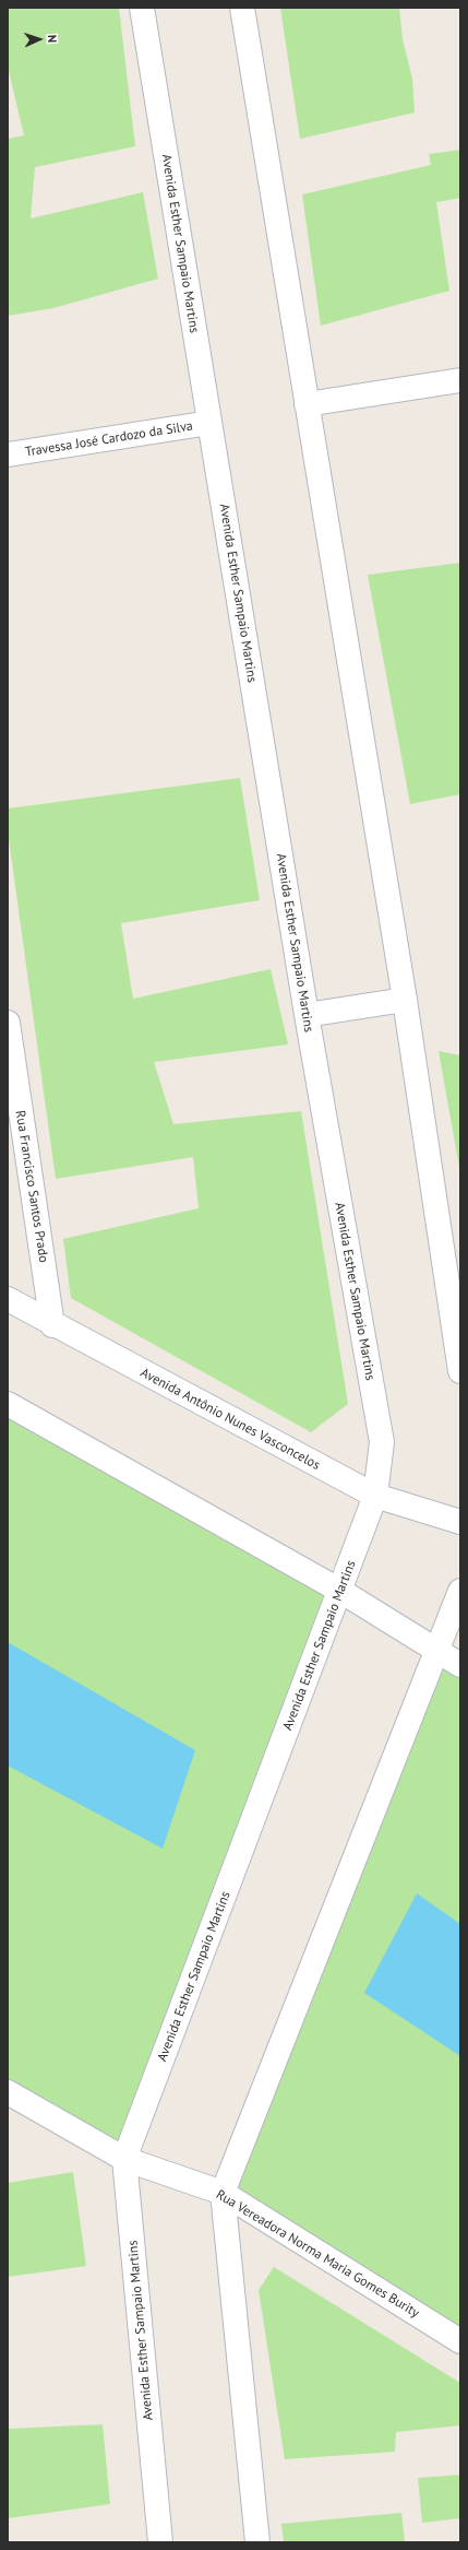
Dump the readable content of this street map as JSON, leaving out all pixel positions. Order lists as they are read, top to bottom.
{
  "streets": {
    "street": [
      "Avenida Esther Sampaio Martins",
      "Travessa José Cardozo da Silva",
      "Rua Francisco Santos Prado",
      "Avenida Antônio Nunes Vasconcelos",
      "Rua Vereadora Norma Maria Gomes Burity"
    ]
  },
  "crossings": [
    ["Avenida Esther Sampaio Martins", "Travessa José Cardozo da Silva"],
    ["Avenida Esther Sampaio Martins", "Avenida Antônio Nunes Vasconcelos"],
    ["Avenida Esther Sampaio Martins", "Rua Vereadora Norma Maria Gomes Burity"],
    ["Rua Francisco Santos Prado", "Avenida Antônio Nunes Vasconcelos"]
  ],
  "north": "right"
}
